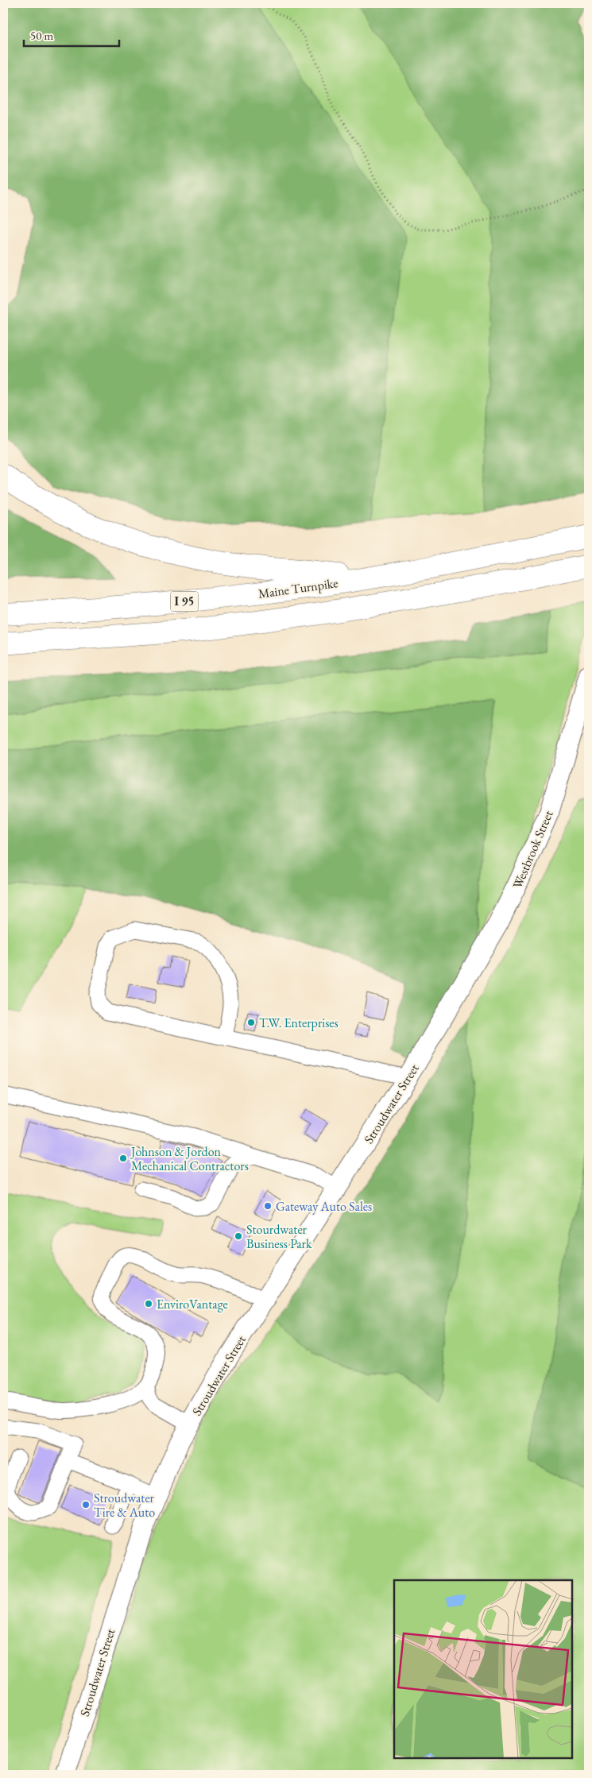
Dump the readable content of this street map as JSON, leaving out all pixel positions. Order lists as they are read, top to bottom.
{
  "streets": {
    "highway": ["Maine Turnpike", "I 95"],
    "main road": ["Westbrook Street", "Stroudwater Street"]
  },
  "crossings": [
    ["Westbrook Street", "Stroudwater Street"]
  ],
  "places": [
    "T.W. Enterprises",
    "Johnson & Jordon Mechanical Contractors",
    "Gateway Auto Sales",
    "Stourdwater Business Park",
    "EnviroVantage",
    "Stroudwater Tire & Auto"
  ],
  "scale_bar": "50 m"
}
